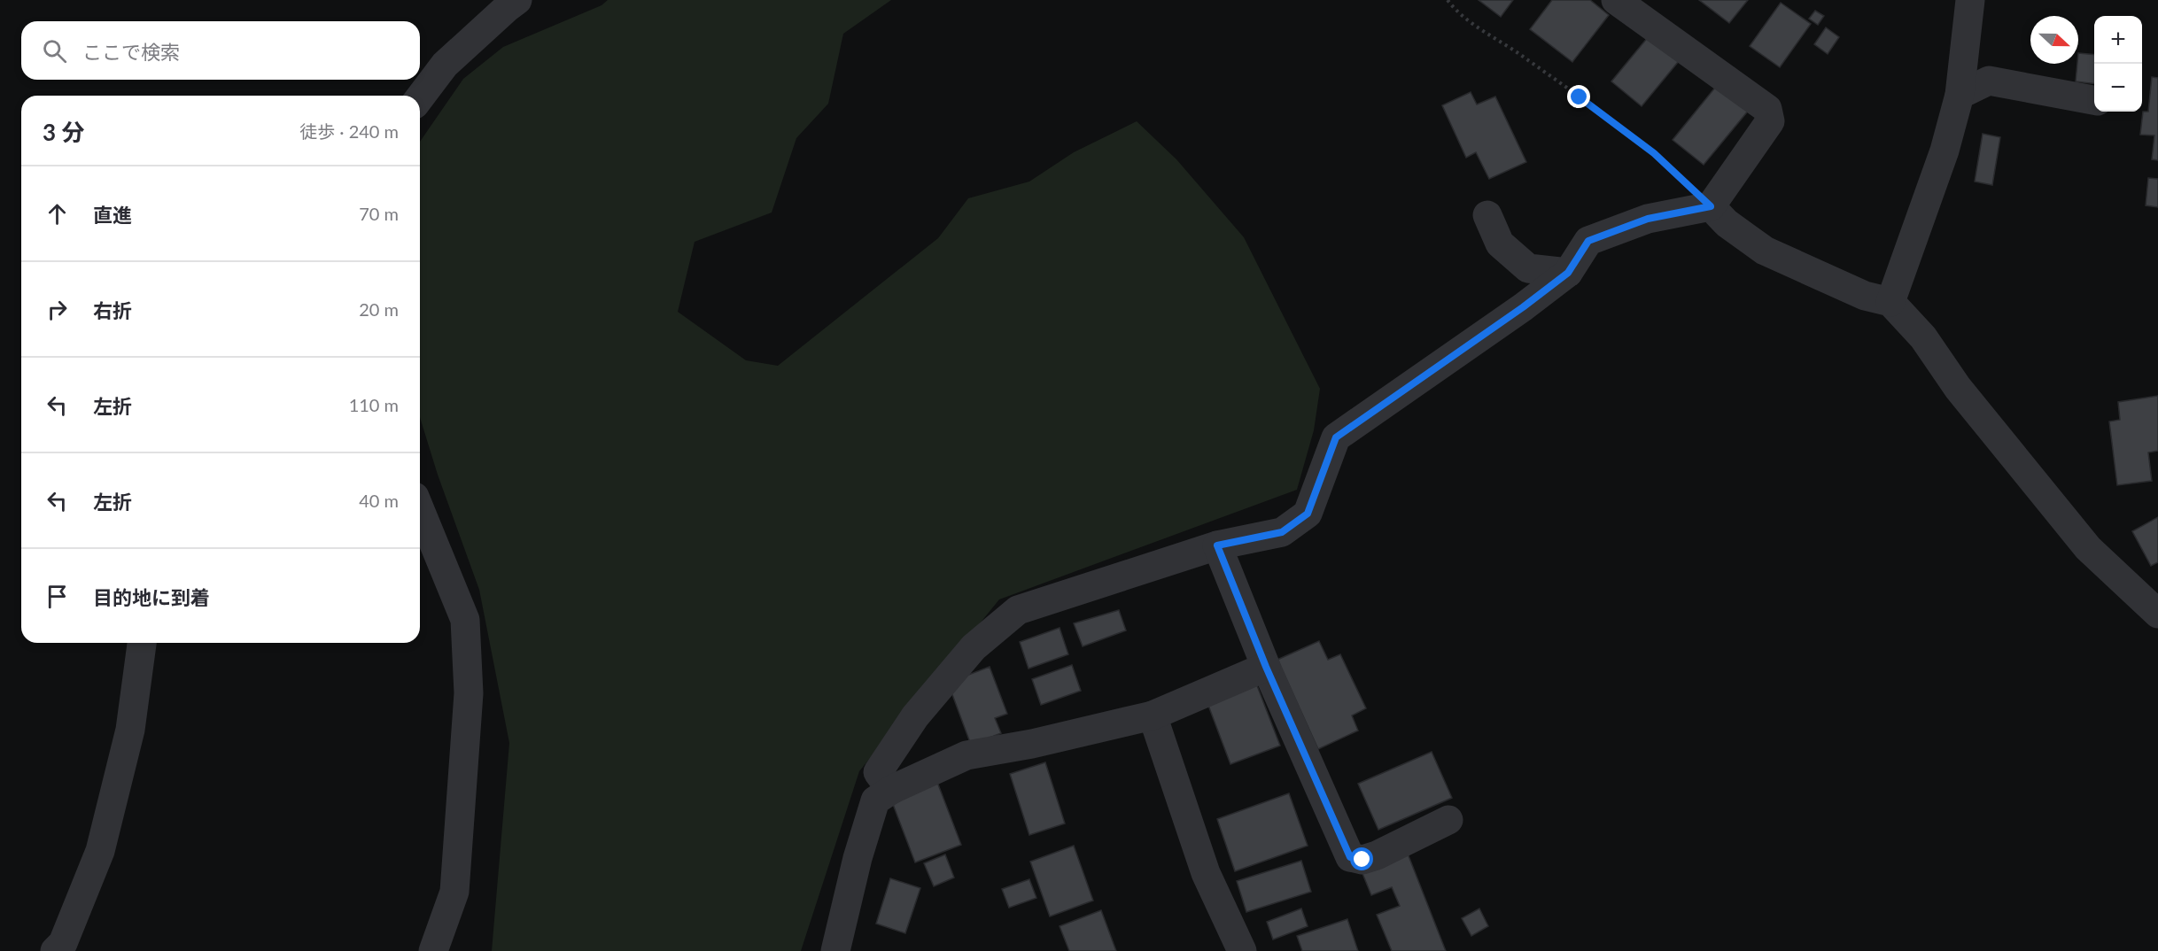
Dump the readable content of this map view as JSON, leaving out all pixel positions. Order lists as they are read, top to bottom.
{
  "north": "right",
  "page": {
    "map_buttons": ["+", "−"],
    "search": "ここで検索",
    "heading": ["3 分", "徒歩 · 240 m"],
    "list": [
      ["直進", "70 m"],
      ["右折", "20 m"],
      ["左折", "110 m"],
      ["左折", "40 m"],
      "目的地に到着"
    ]
  }
}
